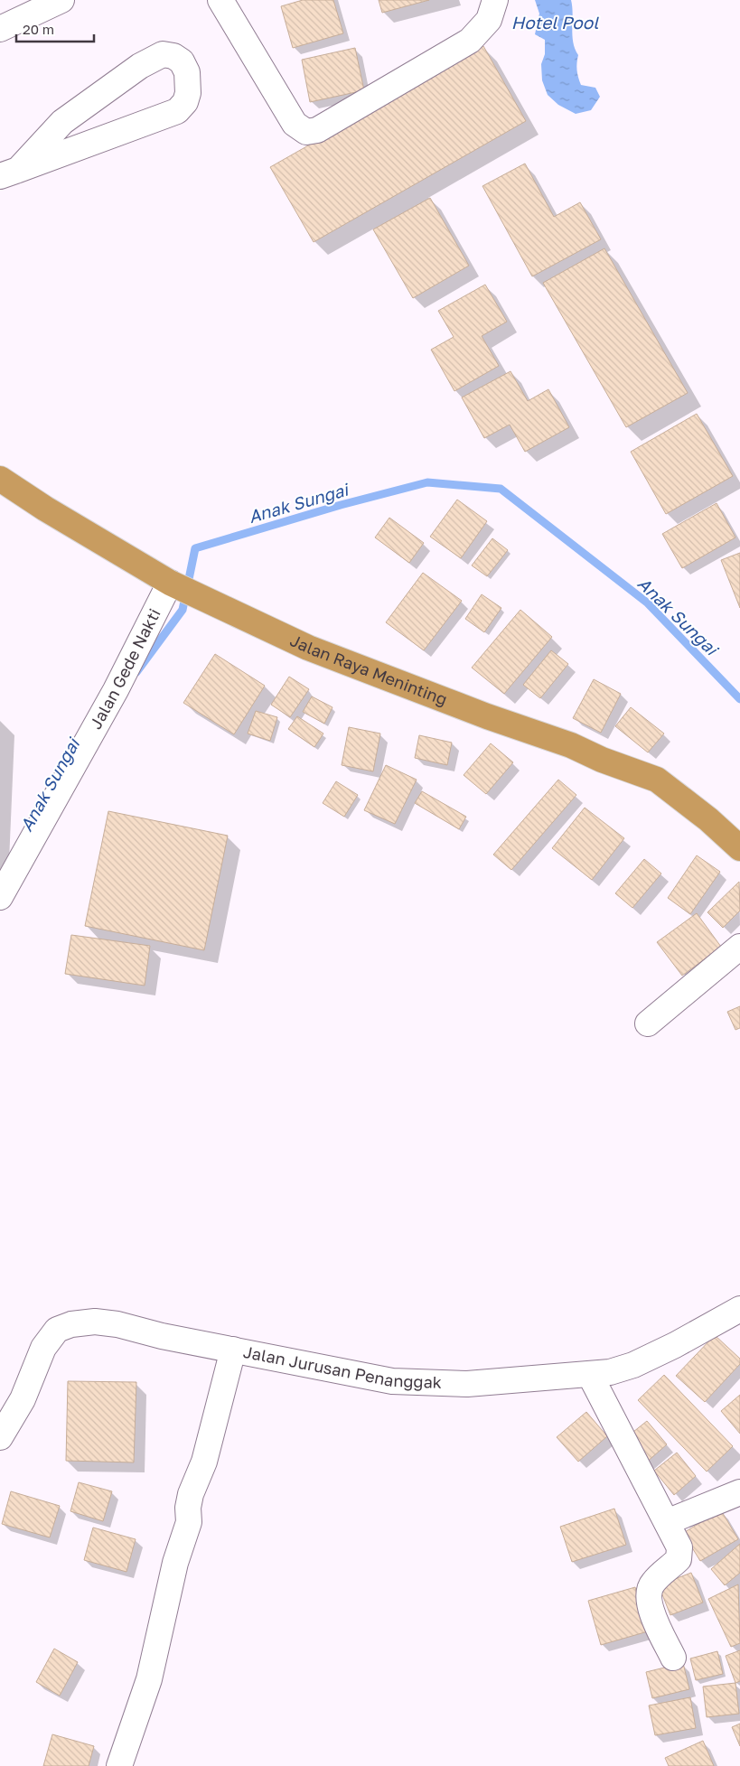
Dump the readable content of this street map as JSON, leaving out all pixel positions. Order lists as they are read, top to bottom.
{
  "streets": {
    "highway": ["Jalan Raya Meninting"],
    "street": ["Jalan Gede Nakti", "Jalan Jurusan Penanggak"]
  },
  "crossings": [
    ["Jalan Gede Nakti", "Jalan Raya Meninting"]
  ],
  "water": ["Hotel Pool", "Anak Sungai"],
  "scale_bar": "20 m"
}
